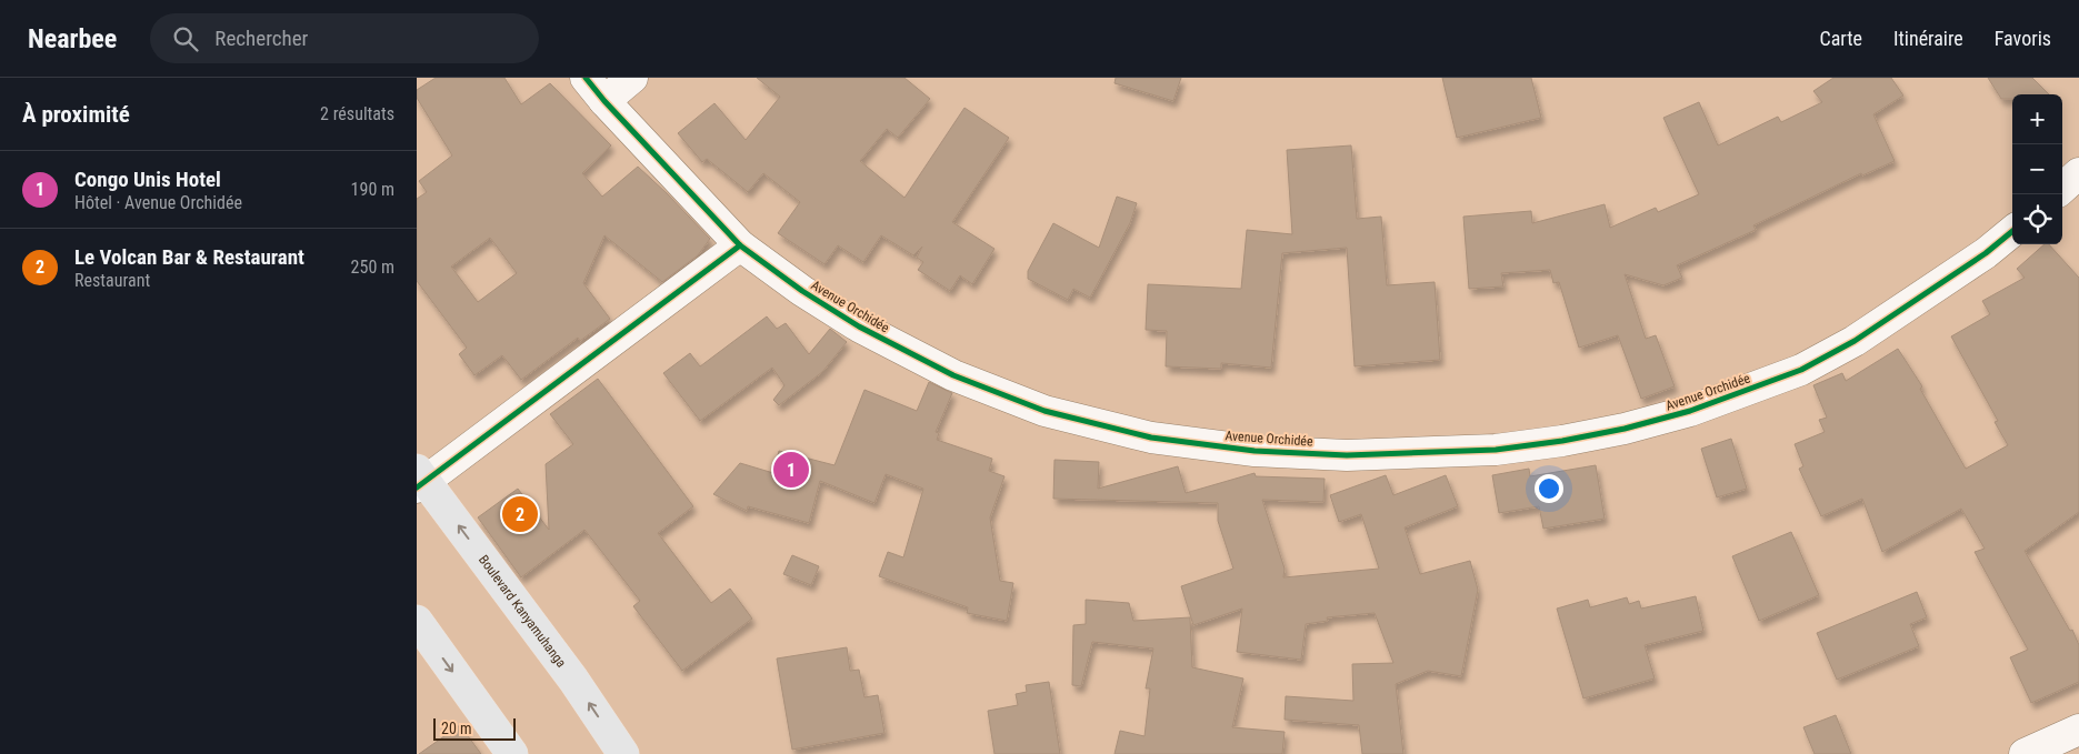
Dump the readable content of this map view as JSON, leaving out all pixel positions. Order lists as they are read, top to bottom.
{
  "streets": {
    "main road": ["Boulevard Kanyamuhanga"],
    "street": ["Avenue Orchidée"]
  },
  "scale_bar": "20 m",
  "page": {
    "header": "Nearbee",
    "search": "Rechercher",
    "nav": ["Carte", "Itinéraire", "Favoris"],
    "heading": ["À proximité", "2 résultats"],
    "map_buttons": ["+", "−"],
    "list": [
      {
        "mark": "1",
        "name": "Congo Unis Hotel",
        "note": "Hôtel · Avenue Orchidée",
        "value": "190 m"
      },
      {
        "mark": "2",
        "name": "Le Volcan Bar & Restaurant",
        "note": "Restaurant",
        "value": "250 m"
      }
    ],
    "pins": ["1", "2"],
    "scale": "20 m"
  }
}
